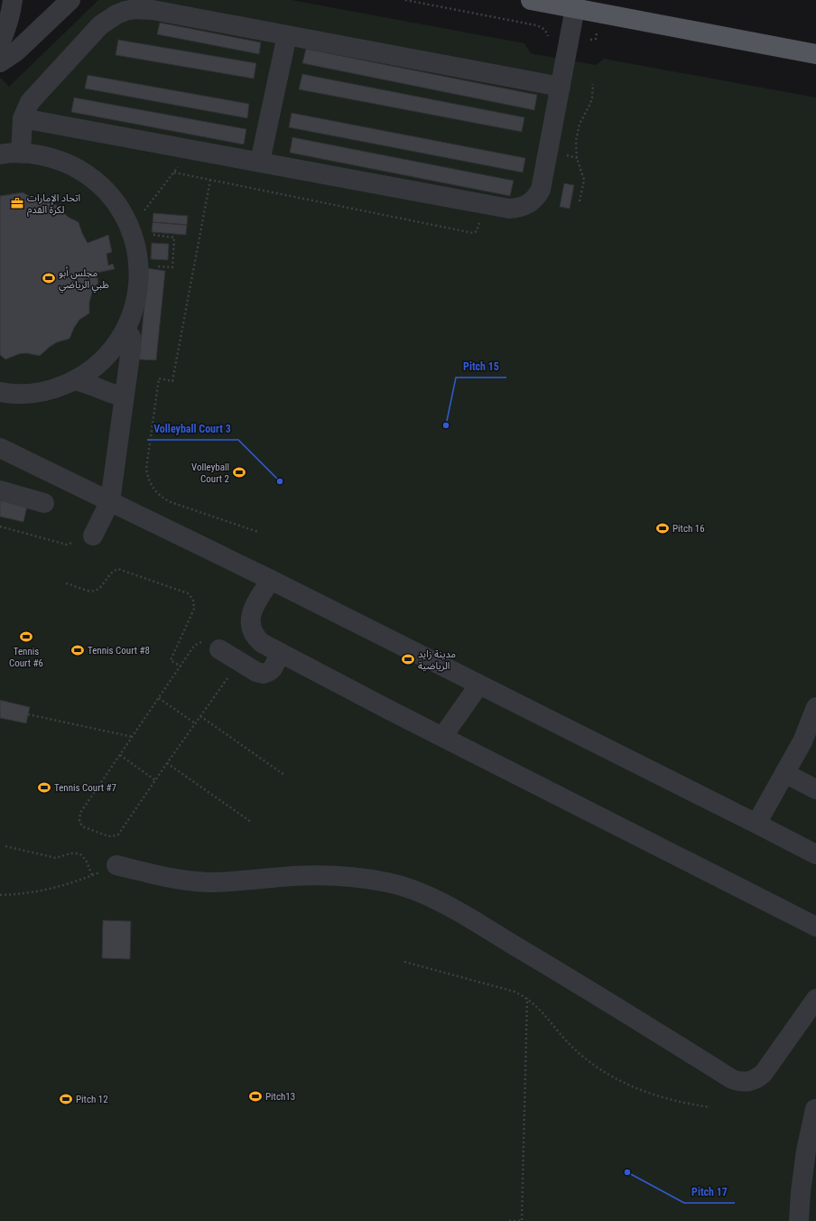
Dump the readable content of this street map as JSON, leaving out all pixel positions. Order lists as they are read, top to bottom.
{
  "places": {
    "office": ["اتحاد الإمارات لكرة القدم"],
    "sports": [
      "مجلس أبو ظبي الرياضي",
      "Volleyball Court 2",
      "Pitch 16",
      "Tennis Court #6",
      "Tennis Court #8",
      "مدينة زايد الرياضية",
      "Tennis Court #7",
      "Pitch13",
      "Pitch 12"
    ],
    "other": ["Pitch 15", "Volleyball Court 3", "Pitch 17"]
  }
}
